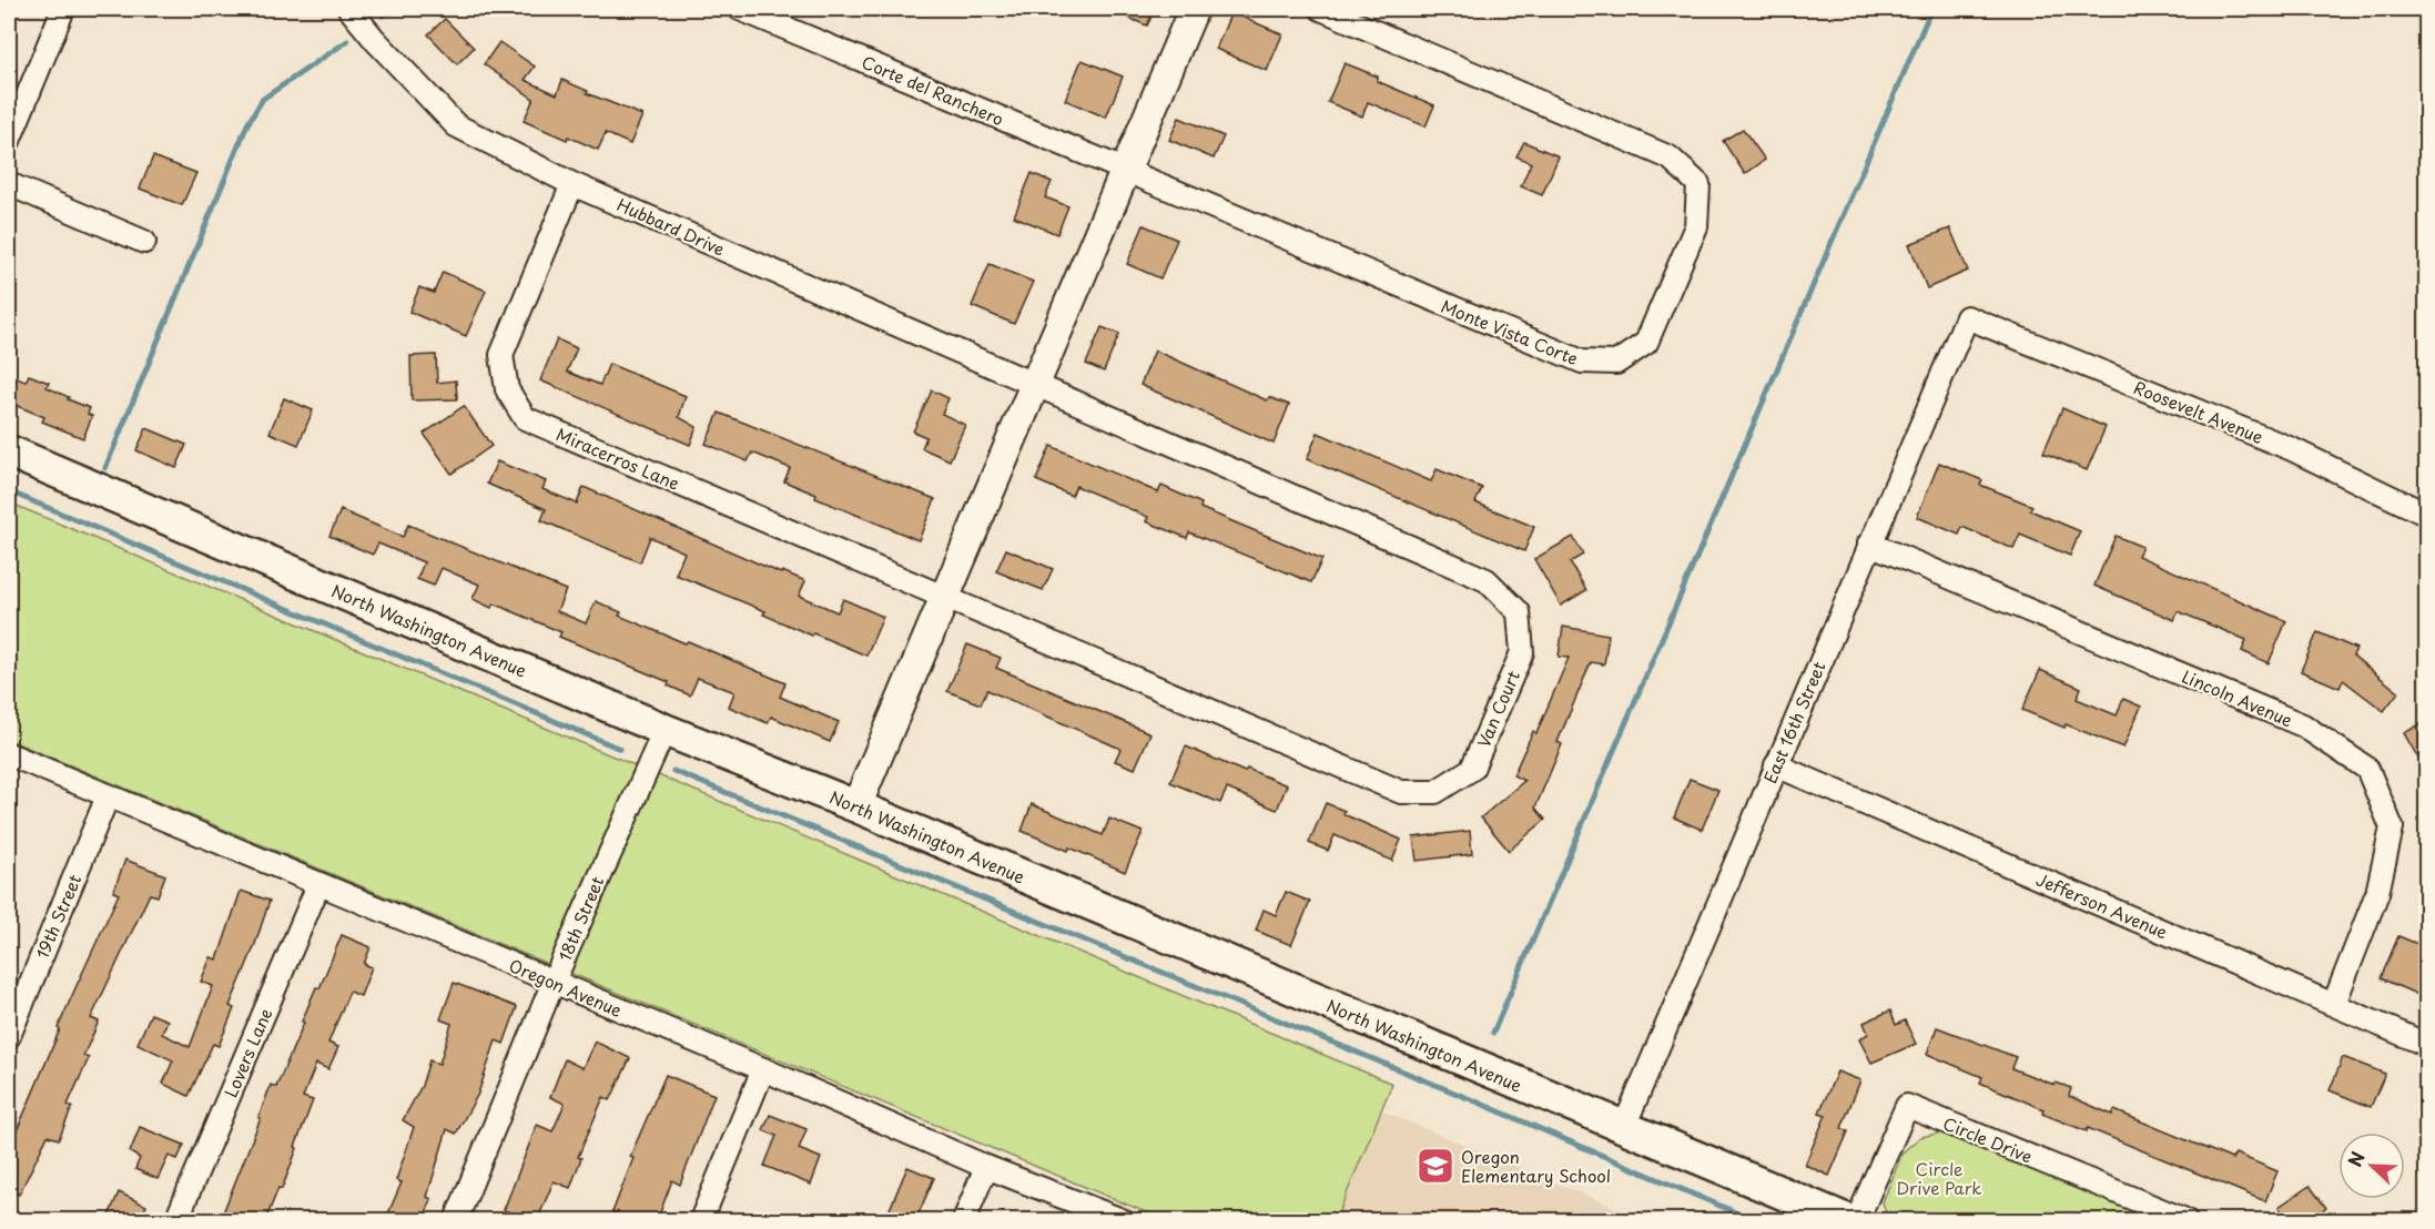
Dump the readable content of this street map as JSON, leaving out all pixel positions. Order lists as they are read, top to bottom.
{
  "streets": {
    "main road": ["North Washington Avenue"],
    "street": [
      "Corte del Ranchero",
      "Hubbard Drive",
      "Monte Vista Corte",
      "Roosevelt Avenue",
      "Miracerros Lane",
      "Lincoln Avenue",
      "Van Court",
      "East 16th Street",
      "Jefferson Avenue",
      "19th Street",
      "18th Street",
      "Oregon Avenue",
      "Lovers Lane",
      "Circle Drive"
    ]
  },
  "crossings": [
    ["Corte del Ranchero", "Monte Vista Corte"],
    ["Hubbard Drive", "Miracerros Lane"],
    ["Hubbard Drive", "Van Court"],
    ["Roosevelt Avenue", "East 16th Street"],
    ["Miracerros Lane", "Van Court"],
    ["North Washington Avenue", "East 16th Street"],
    ["North Washington Avenue", "18th Street"],
    ["Lincoln Avenue", "East 16th Street"],
    ["Lincoln Avenue", "Jefferson Avenue"],
    ["East 16th Street", "Jefferson Avenue"],
    ["19th Street", "Oregon Avenue"],
    ["18th Street", "Oregon Avenue"],
    ["Oregon Avenue", "Lovers Lane"]
  ],
  "parks": ["Circle Drive Park"],
  "places": {
    "school or university": ["Oregon Elementary School"]
  },
  "north": "top left"
}
